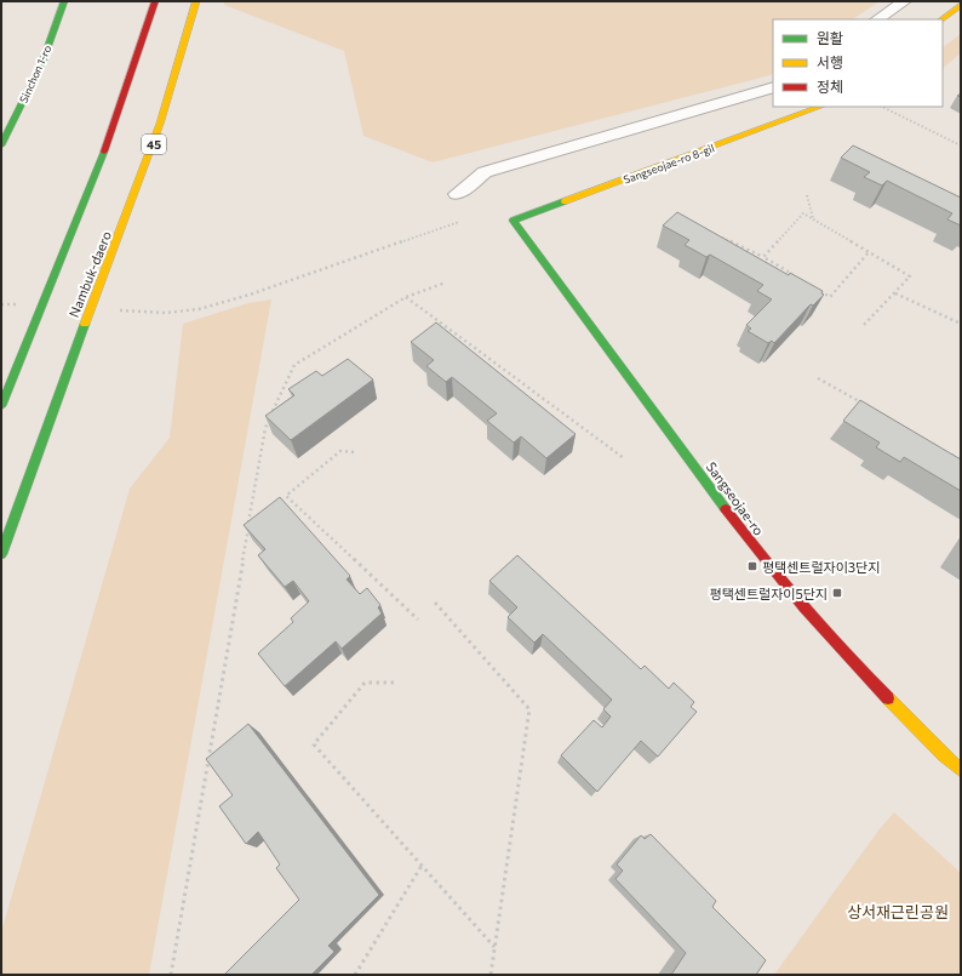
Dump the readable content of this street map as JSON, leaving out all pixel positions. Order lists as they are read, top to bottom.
{
  "streets": {
    "main road": [
      "Sinchon 1-ro",
      "45",
      "Sangseojae-ro 8-gil",
      "Nambuk-daero",
      "Sangseojae-ro"
    ]
  },
  "crossings": [
    ["Sangseojae-ro 8-gil", "Sangseojae-ro"]
  ],
  "parks": ["상서재근린공원"],
  "places": {
    "transit": ["평택센트럴자이3단지", "평택센트럴자이5단지"]
  },
  "legend": ["원활", "서행", "정체"]
}
